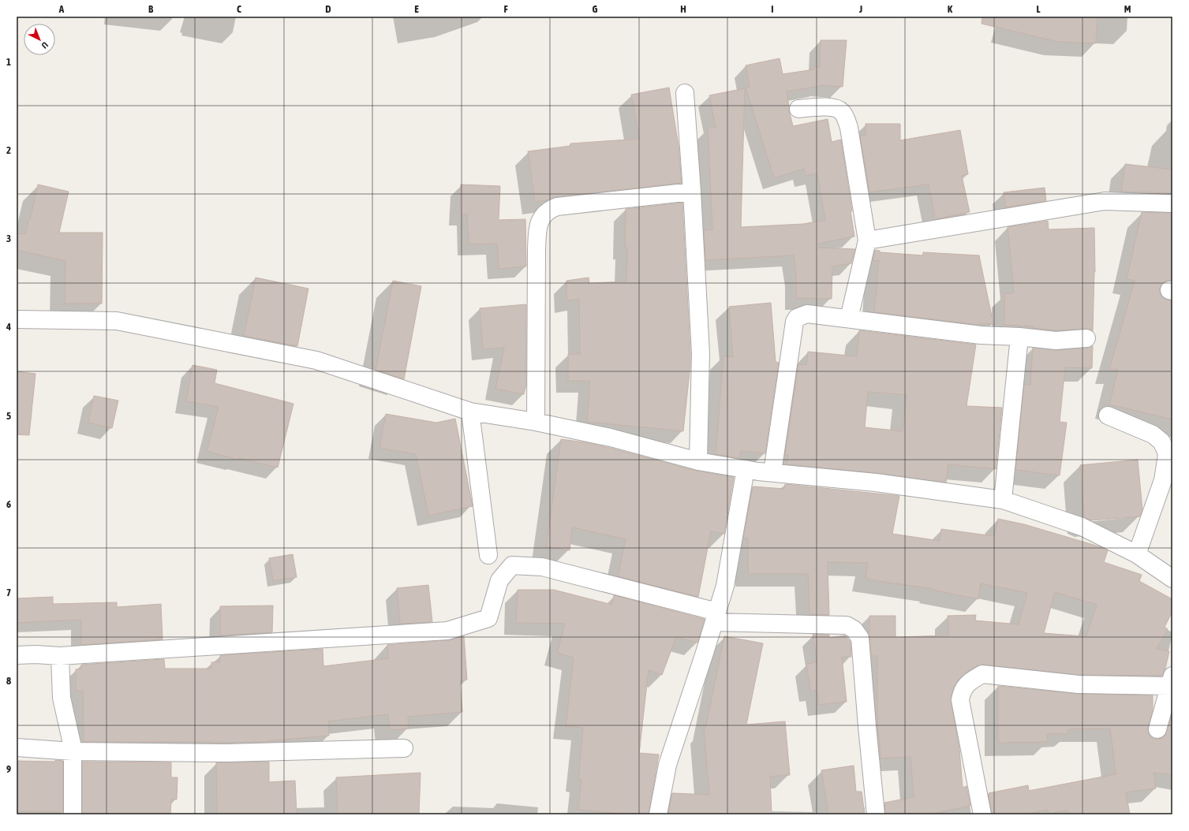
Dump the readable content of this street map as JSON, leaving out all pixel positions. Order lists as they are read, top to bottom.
{
  "north": "bottom right",
  "grid": {
    "columns": [
      "A",
      "B",
      "C",
      "D",
      "E",
      "F",
      "G",
      "H",
      "I",
      "J",
      "K",
      "L",
      "M"
    ],
    "rows": [
      "1",
      "2",
      "3",
      "4",
      "5",
      "6",
      "7",
      "8",
      "9"
    ]
  }
}
